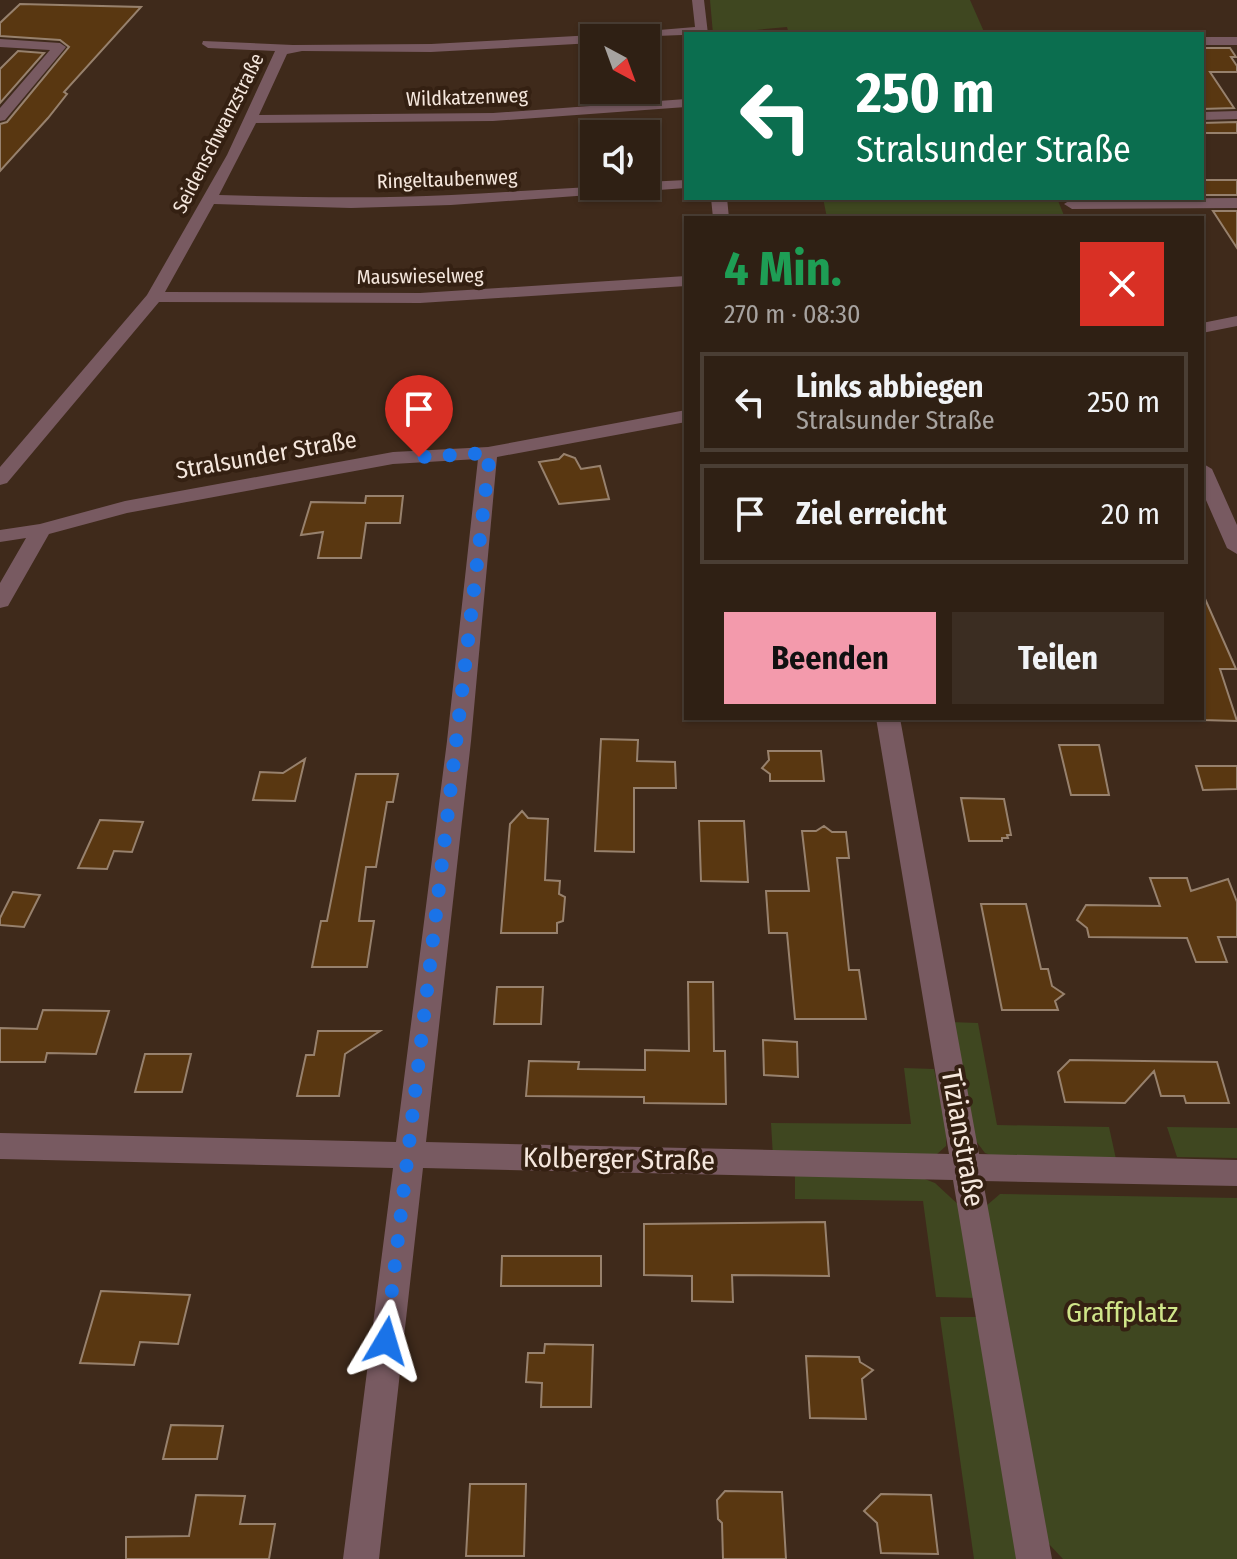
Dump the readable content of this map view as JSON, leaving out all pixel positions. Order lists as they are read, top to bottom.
{
  "streets": {
    "street": [
      "Wildkatzenweg",
      "Seidenschwanzstraße",
      "Ringeltaubenweg",
      "Mauswieselweg",
      "Stralsunder Straße",
      "Tizianstraße",
      "Kolberger Straße"
    ]
  },
  "crossings": [
    ["Wildkatzenweg", "Seidenschwanzstraße"],
    ["Seidenschwanzstraße", "Ringeltaubenweg"],
    ["Seidenschwanzstraße", "Mauswieselweg"],
    ["Tizianstraße", "Kolberger Straße"]
  ],
  "parks": ["Graffplatz"],
  "north": "bottom right",
  "page": {
    "turn": ["250 m", "Stralsunder Straße"],
    "heading": ["4 Min.", "270 m · 08:30"],
    "list": [
      {
        "name": "Links abbiegen",
        "note": "Stralsunder Straße",
        "value": "250 m"
      },
      {
        "name": "Ziel erreicht",
        "value": "20 m"
      }
    ],
    "buttons": ["Beenden", "Teilen"]
  }
}
